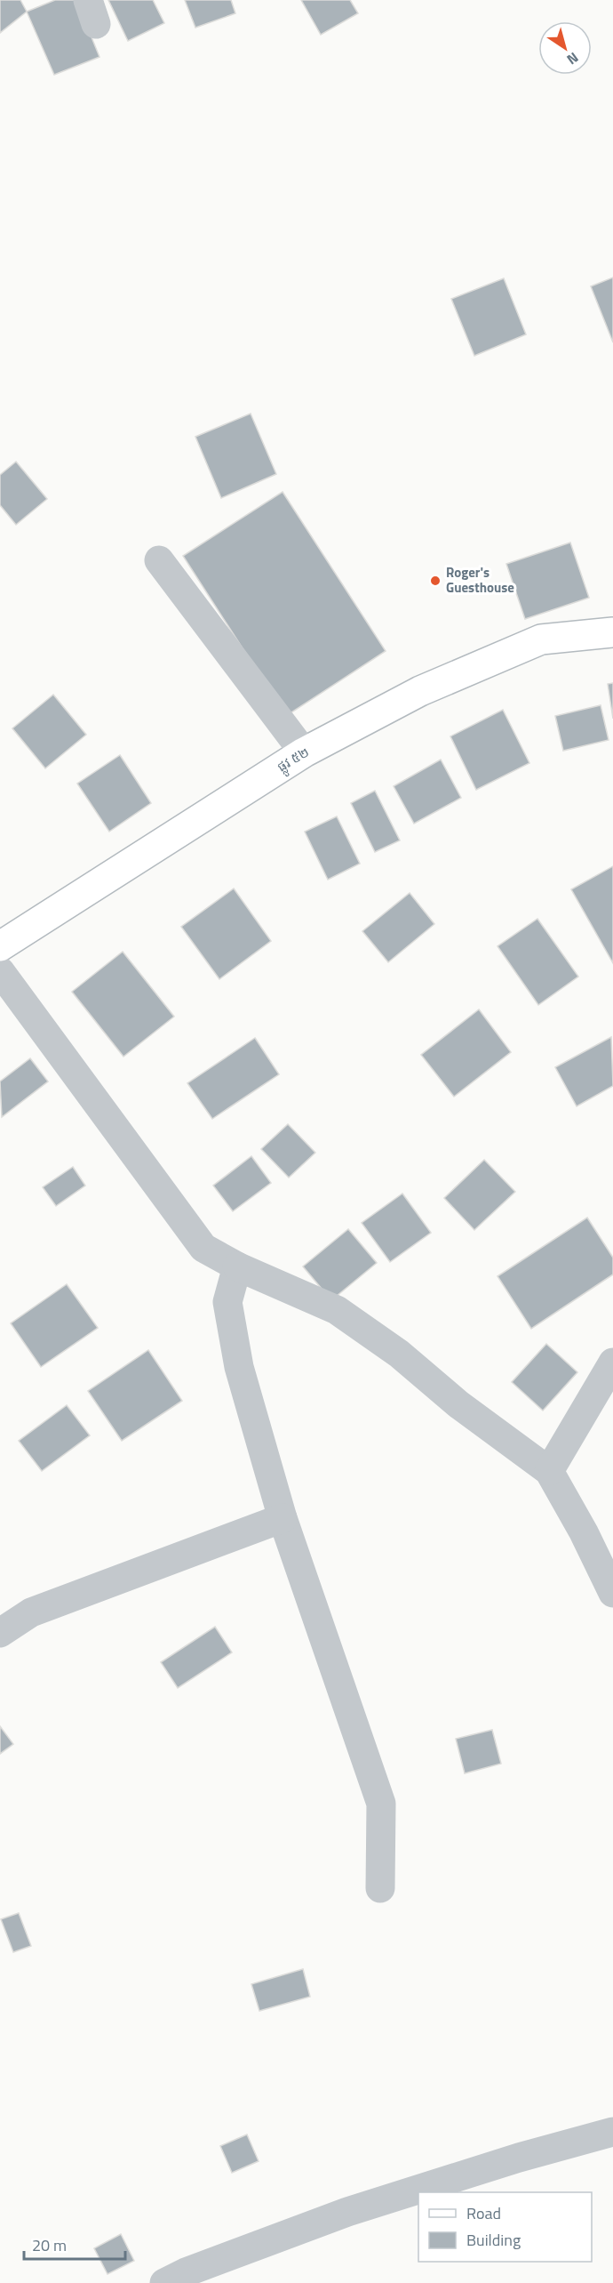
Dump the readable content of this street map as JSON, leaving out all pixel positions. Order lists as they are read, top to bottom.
{
  "streets": {
    "street": ["ផ្លូវ ៥២"]
  },
  "places": ["Roger's Guesthouse"],
  "legend": ["Road", "Building"],
  "scale_bar": "20 m",
  "north": "bottom right"
}
